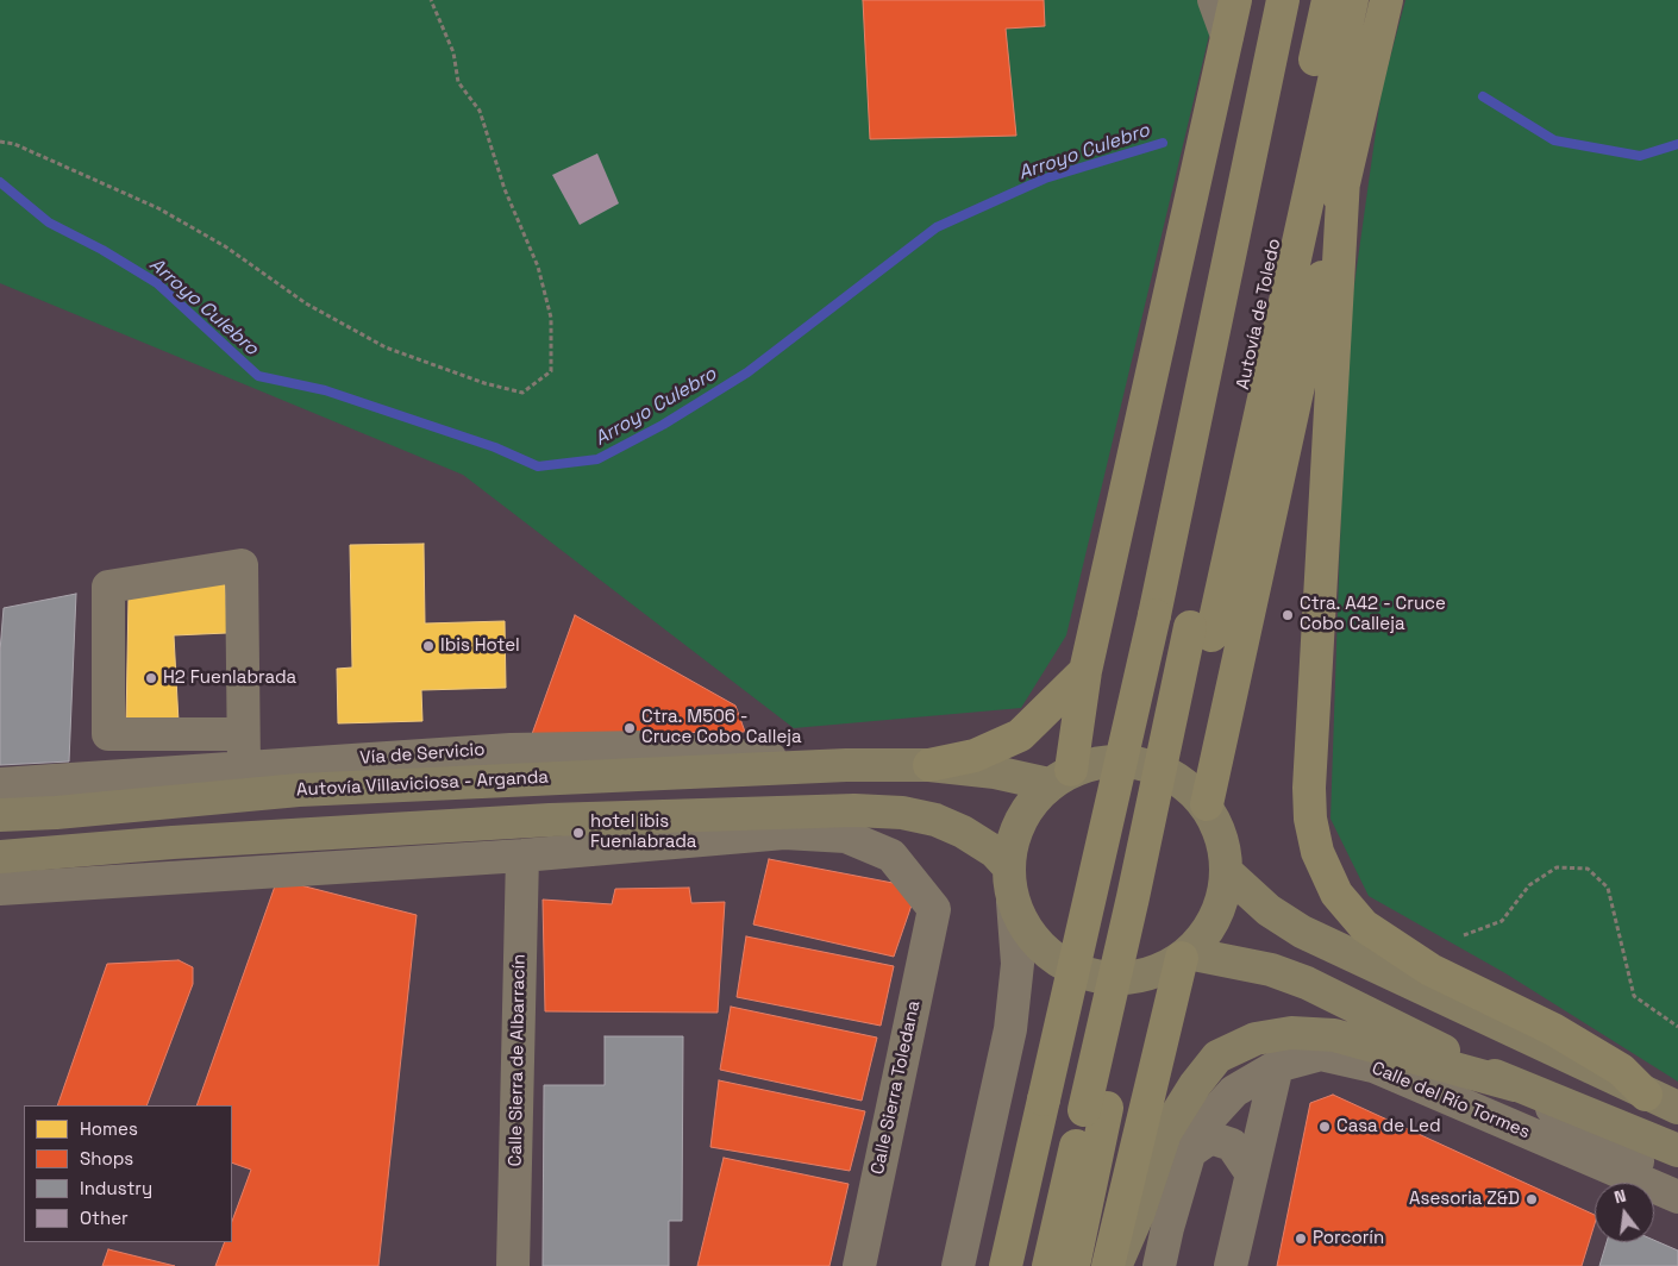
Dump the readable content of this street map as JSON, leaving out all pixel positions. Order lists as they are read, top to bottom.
{
  "streets": {
    "highway": ["Autovía de Toledo"],
    "main road": ["Autovía Villaviciosa - Arganda"],
    "street": [
      "Vía de Servicio",
      "Calle Sierra de Albarracín",
      "Calle Sierra Toledana",
      "Calle del Río Tormes"
    ]
  },
  "crossings": [
    ["Vía de Servicio", "Autovía Villaviciosa - Arganda"]
  ],
  "water": ["Arroyo Culebro"],
  "places": [
    "Ctra. A42 - Cruce Cobo Calleja",
    "Ibis Hotel",
    "H2 Fuenlabrada",
    "Ctra. M506 - Cruce Cobo Calleja",
    "hotel ibis Fuenlabrada",
    "Casa de Led",
    "Asesoria Z&D",
    "Porcorín"
  ],
  "legend": [
    "Homes",
    "Shops",
    "Industry",
    "Other"
  ],
  "north": "top"
}
